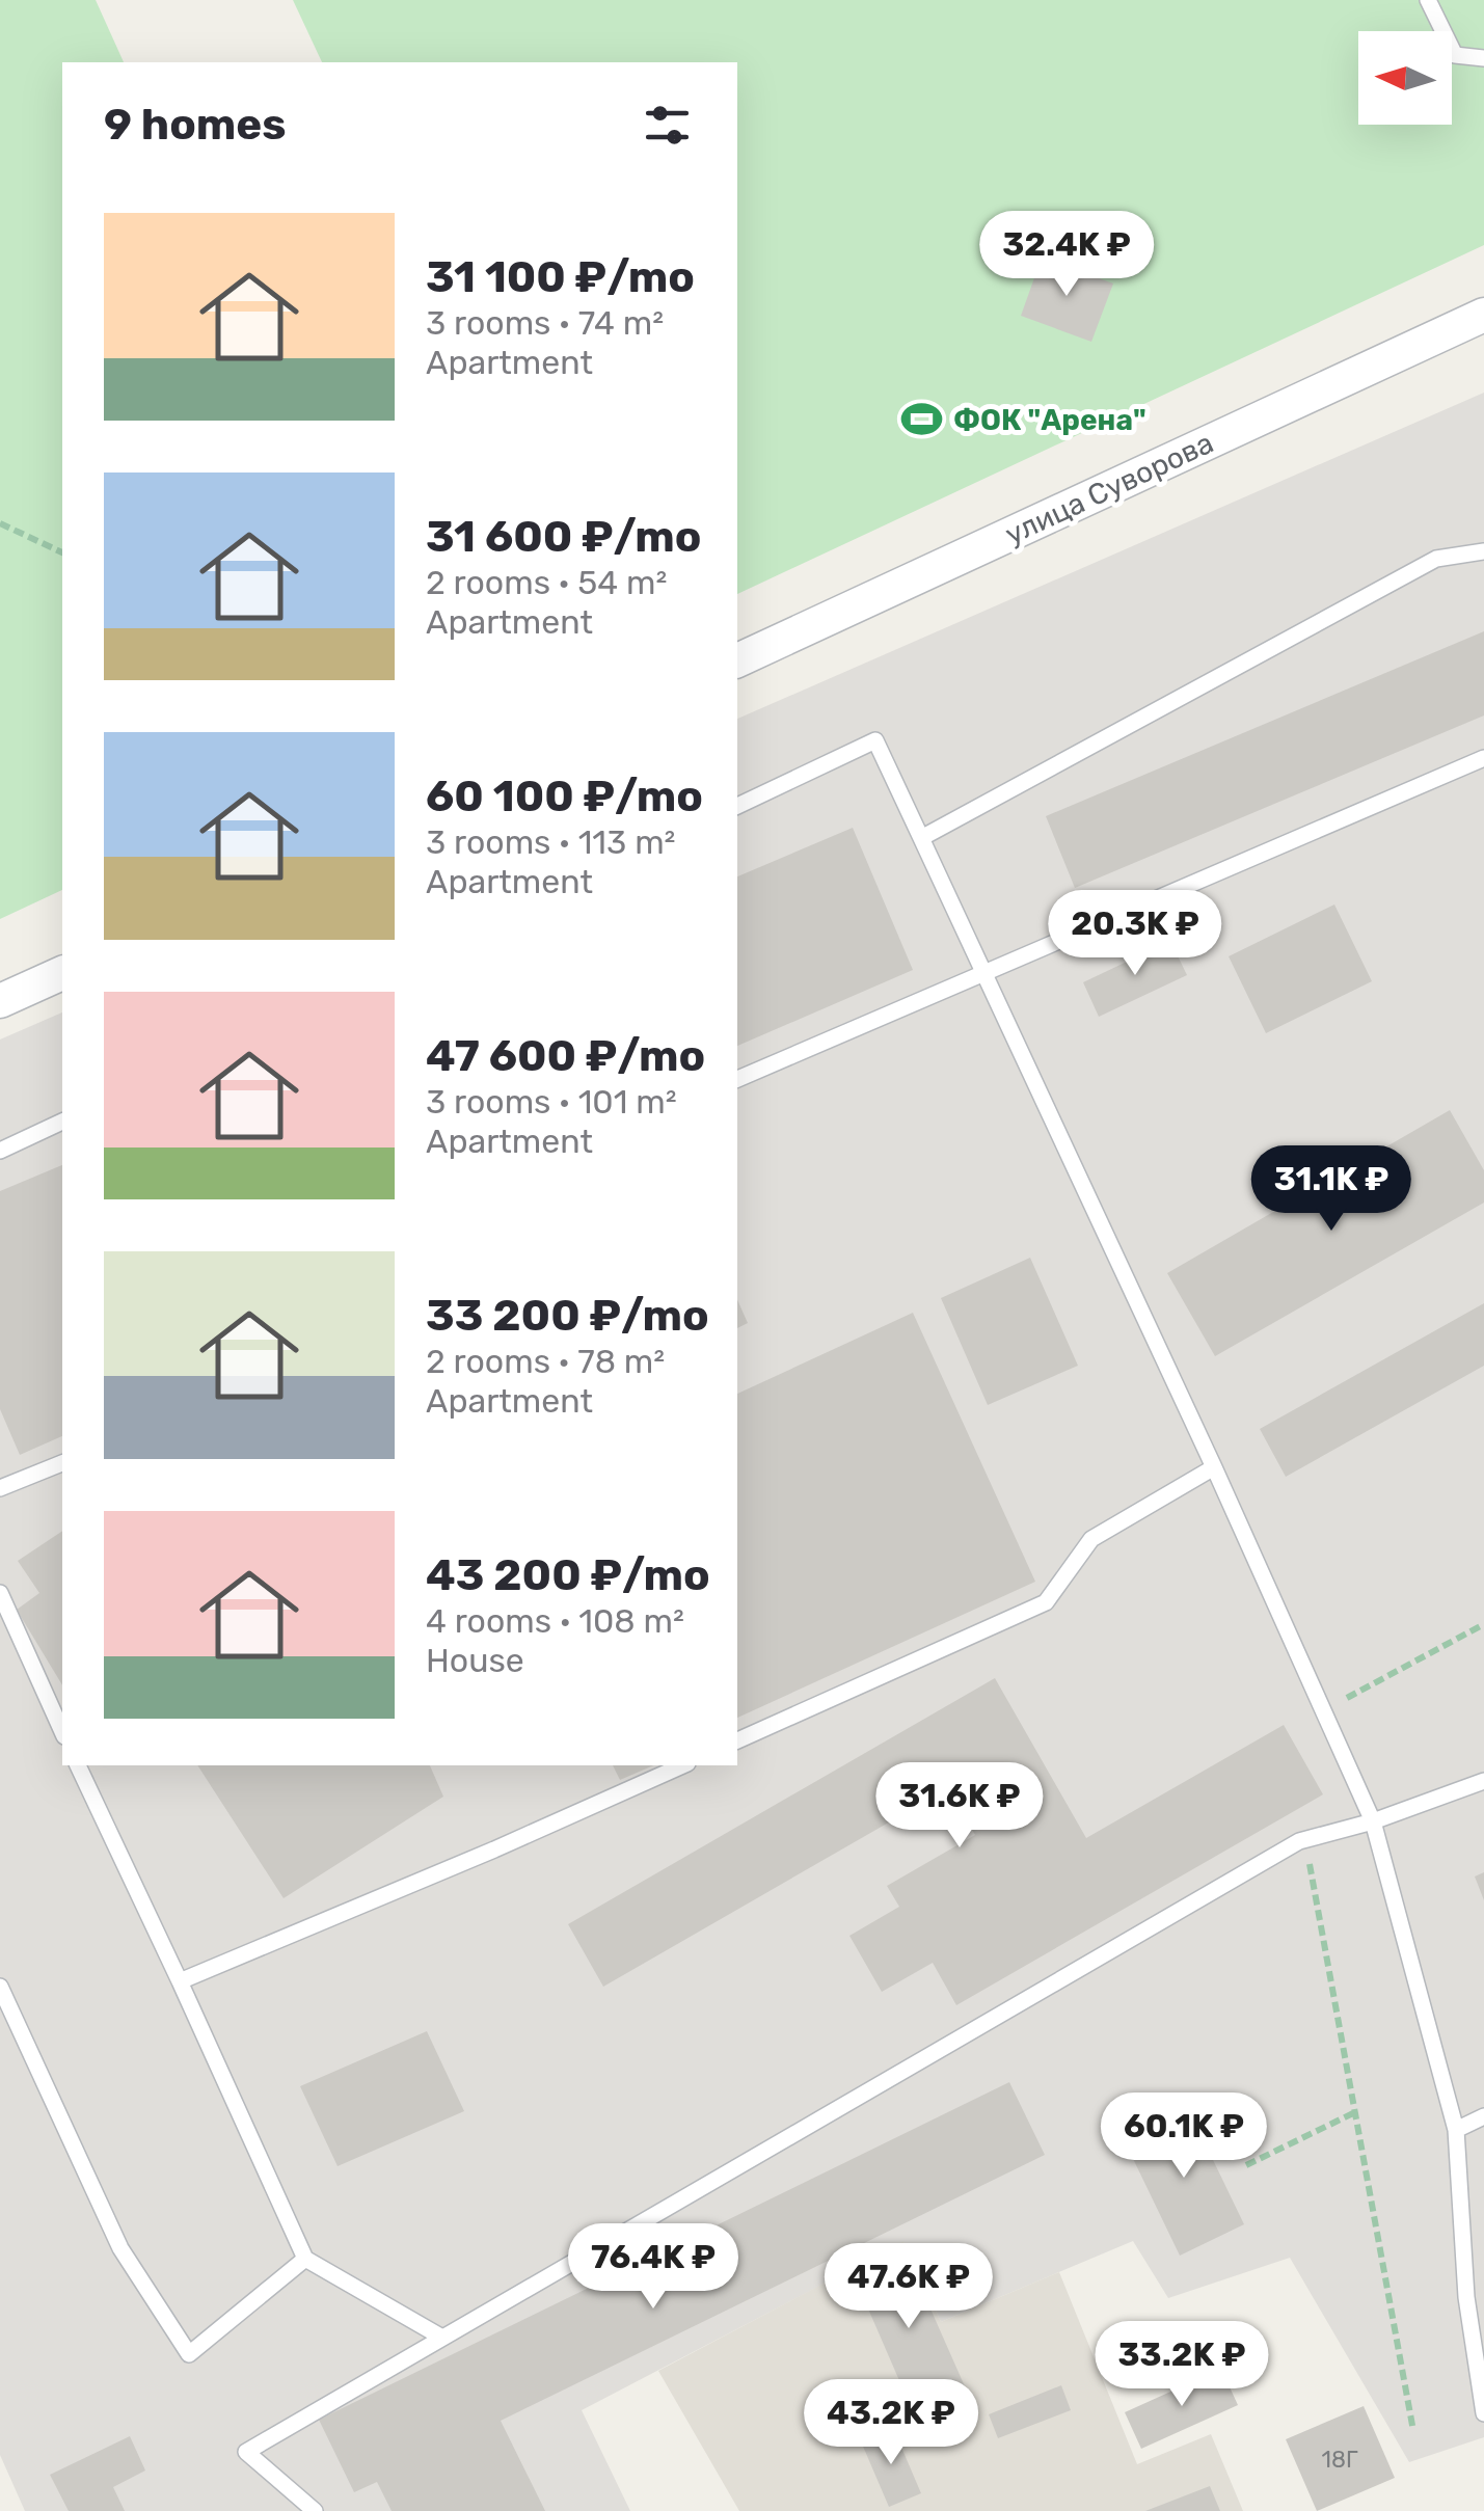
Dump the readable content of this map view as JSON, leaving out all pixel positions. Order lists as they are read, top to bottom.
{
  "streets": {
    "street": ["улица Суворова"]
  },
  "places": {
    "sports": ["ФОК \"Арена\""]
  },
  "house_numbers": ["18Г"],
  "north": "left",
  "page": {
    "heading": "9 homes",
    "list": [
      {
        "name": "31 100 ₽/mo",
        "note": "3 rooms · 74 m² · Apartment"
      },
      {
        "name": "31 600 ₽/mo",
        "note": "2 rooms · 54 m² · Apartment"
      },
      {
        "name": "60 100 ₽/mo",
        "note": "3 rooms · 113 m² · Apartment"
      },
      {
        "name": "47 600 ₽/mo",
        "note": "3 rooms · 101 m² · Apartment"
      },
      {
        "name": "33 200 ₽/mo",
        "note": "2 rooms · 78 m² · Apartment"
      },
      {
        "name": "43 200 ₽/mo",
        "note": "4 rooms · 108 m² · House"
      }
    ],
    "price": [
      "32.4K ₽",
      "20.3K ₽",
      "31.1K ₽",
      "31.6K ₽",
      "60.1K ₽",
      "76.4K ₽",
      "47.6K ₽",
      "33.2K ₽",
      "43.2K ₽"
    ]
  }
}
